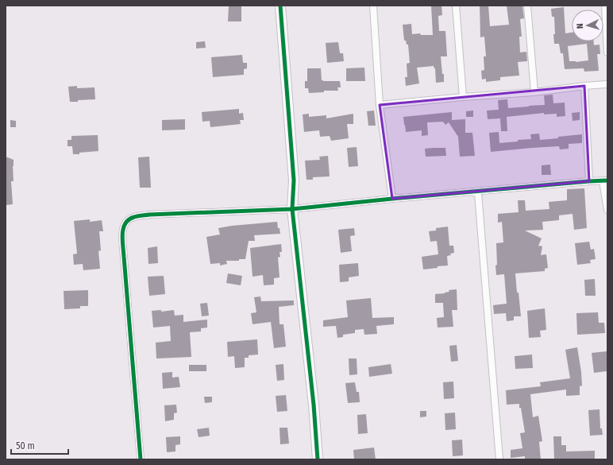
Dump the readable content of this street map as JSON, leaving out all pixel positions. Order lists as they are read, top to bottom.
{
  "scale_bar": "50 m",
  "north": "left"
}
